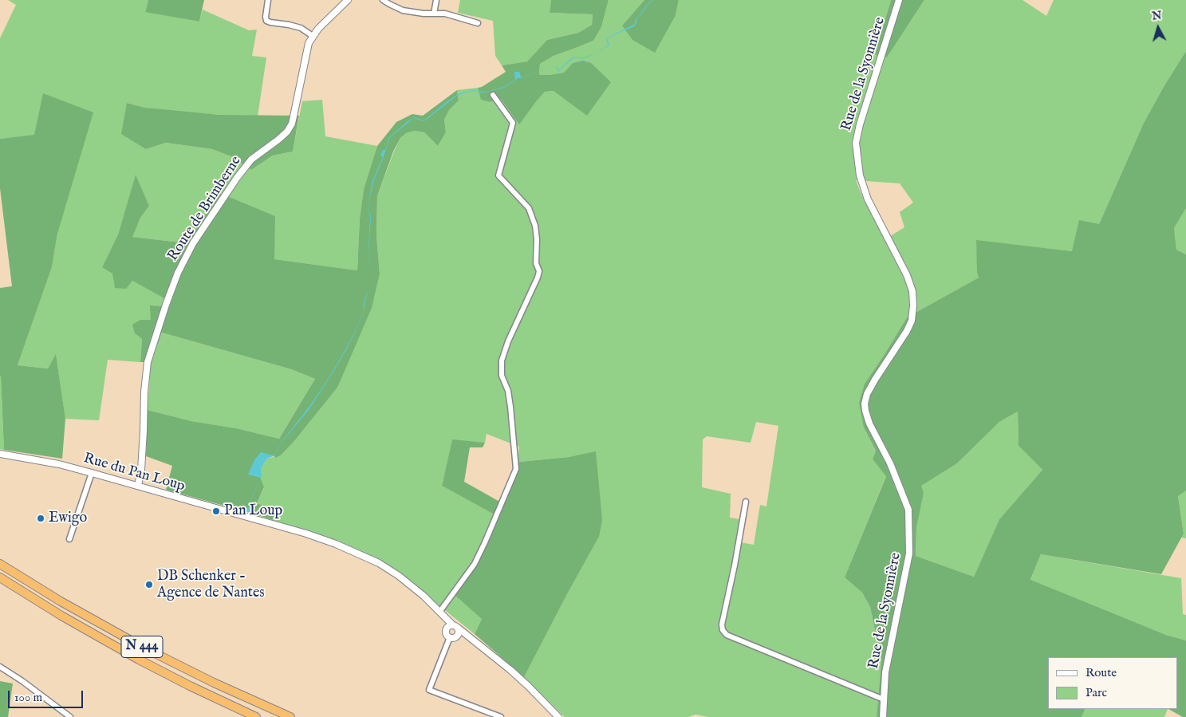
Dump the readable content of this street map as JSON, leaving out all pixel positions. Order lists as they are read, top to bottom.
{
  "streets": {
    "highway": ["N 444"],
    "street": ["Rue de la Syonnière", "Route de Brimberne", "Rue du Pan Loup"]
  },
  "crossings": [
    ["Route de Brimberne", "Rue du Pan Loup"]
  ],
  "places": ["Pan Loup", "Ewigo", "DB Schenker - Agence de Nantes"],
  "legend": ["Route", "Parc"],
  "scale_bar": "100 m",
  "north": "top"
}
